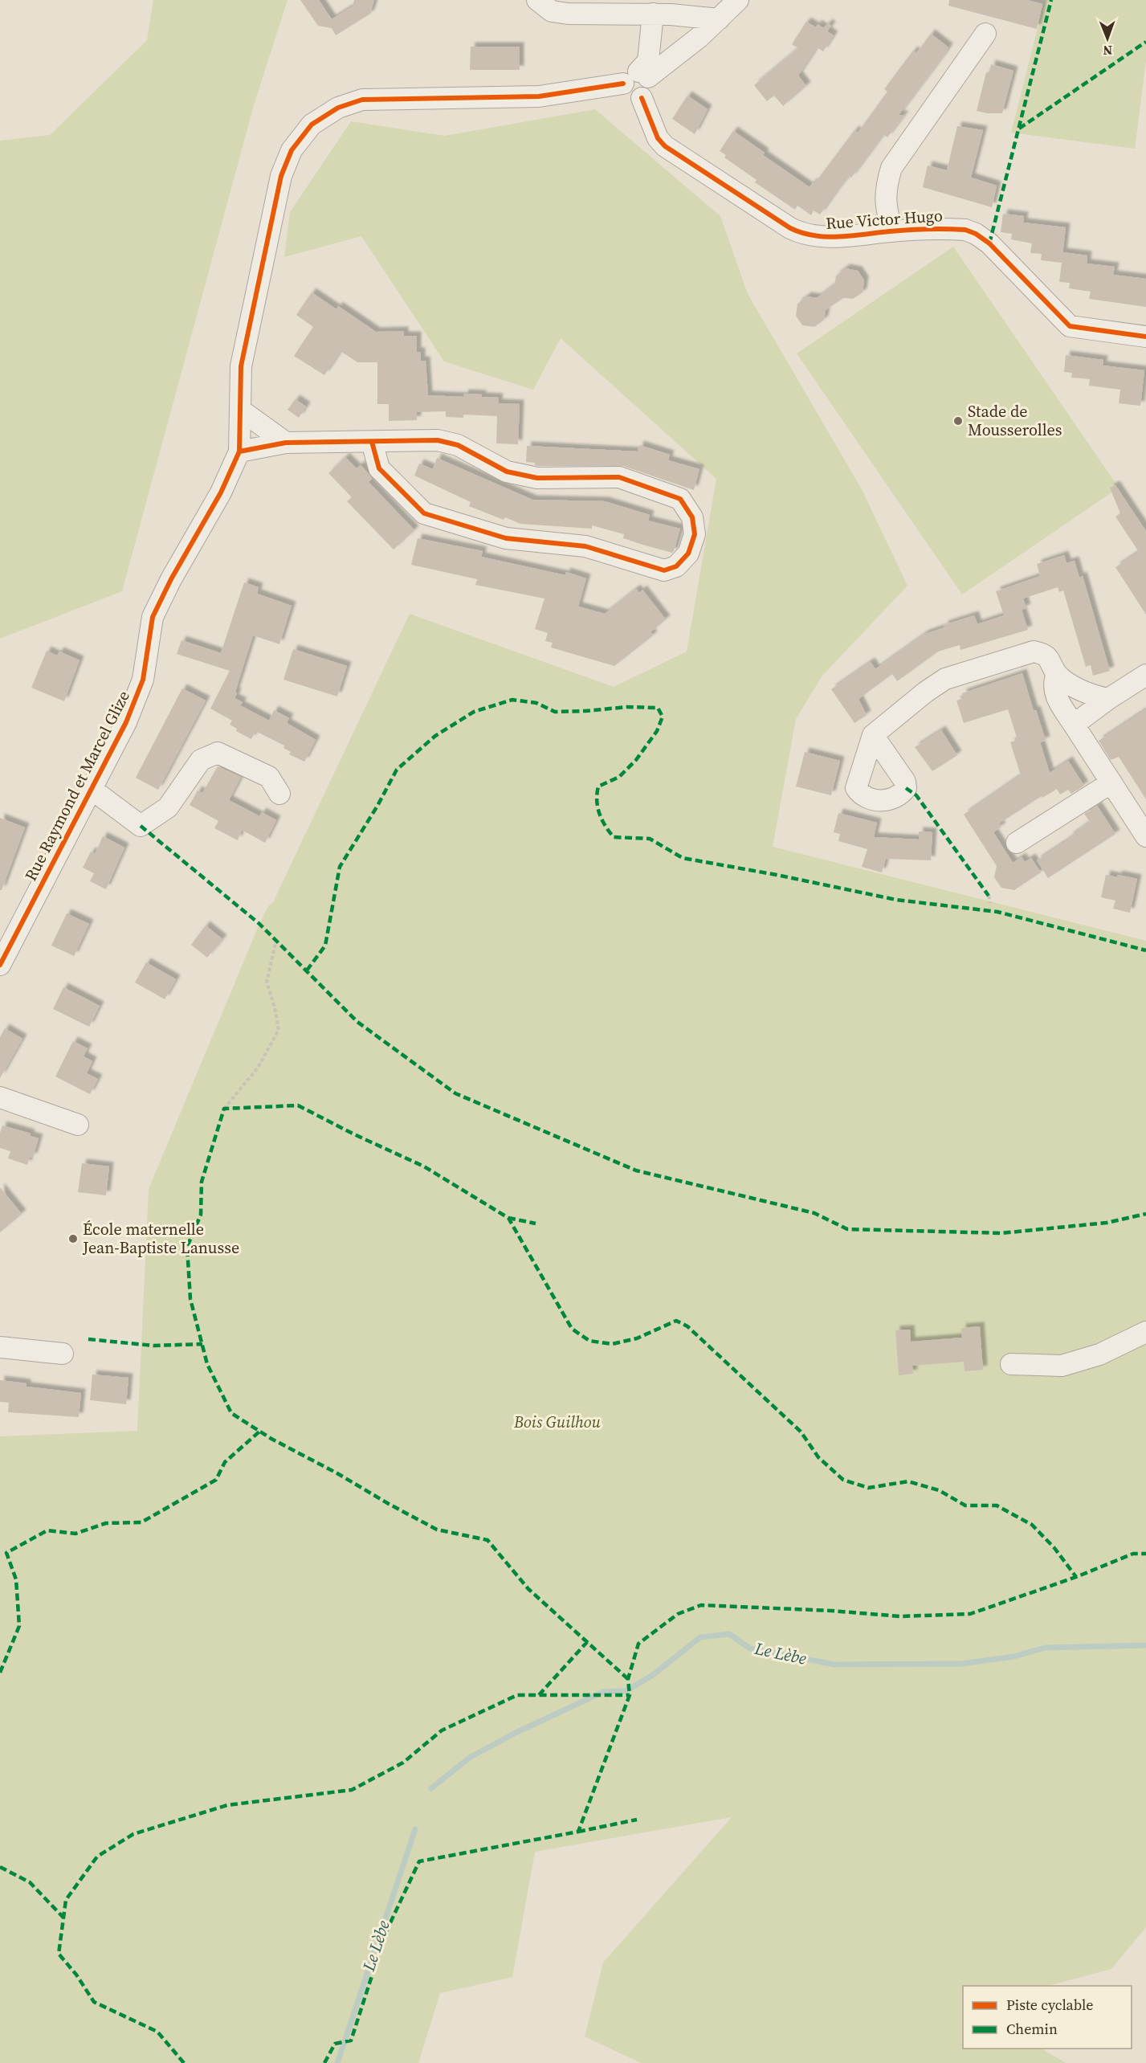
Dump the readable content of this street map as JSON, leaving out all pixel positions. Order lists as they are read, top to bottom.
{
  "streets": {
    "street": ["Rue Victor Hugo", "Rue Raymond et Marcel Glize"]
  },
  "crossings": [
    ["Rue Victor Hugo", "Rue Raymond et Marcel Glize"]
  ],
  "water": ["Le Lèbe"],
  "parks": ["Bois Guilhou"],
  "places": ["Stade de Mousserolles", "École maternelle Jean-Baptiste Lanusse"],
  "legend": ["Piste cyclable", "Chemin"],
  "north": "bottom"
}
